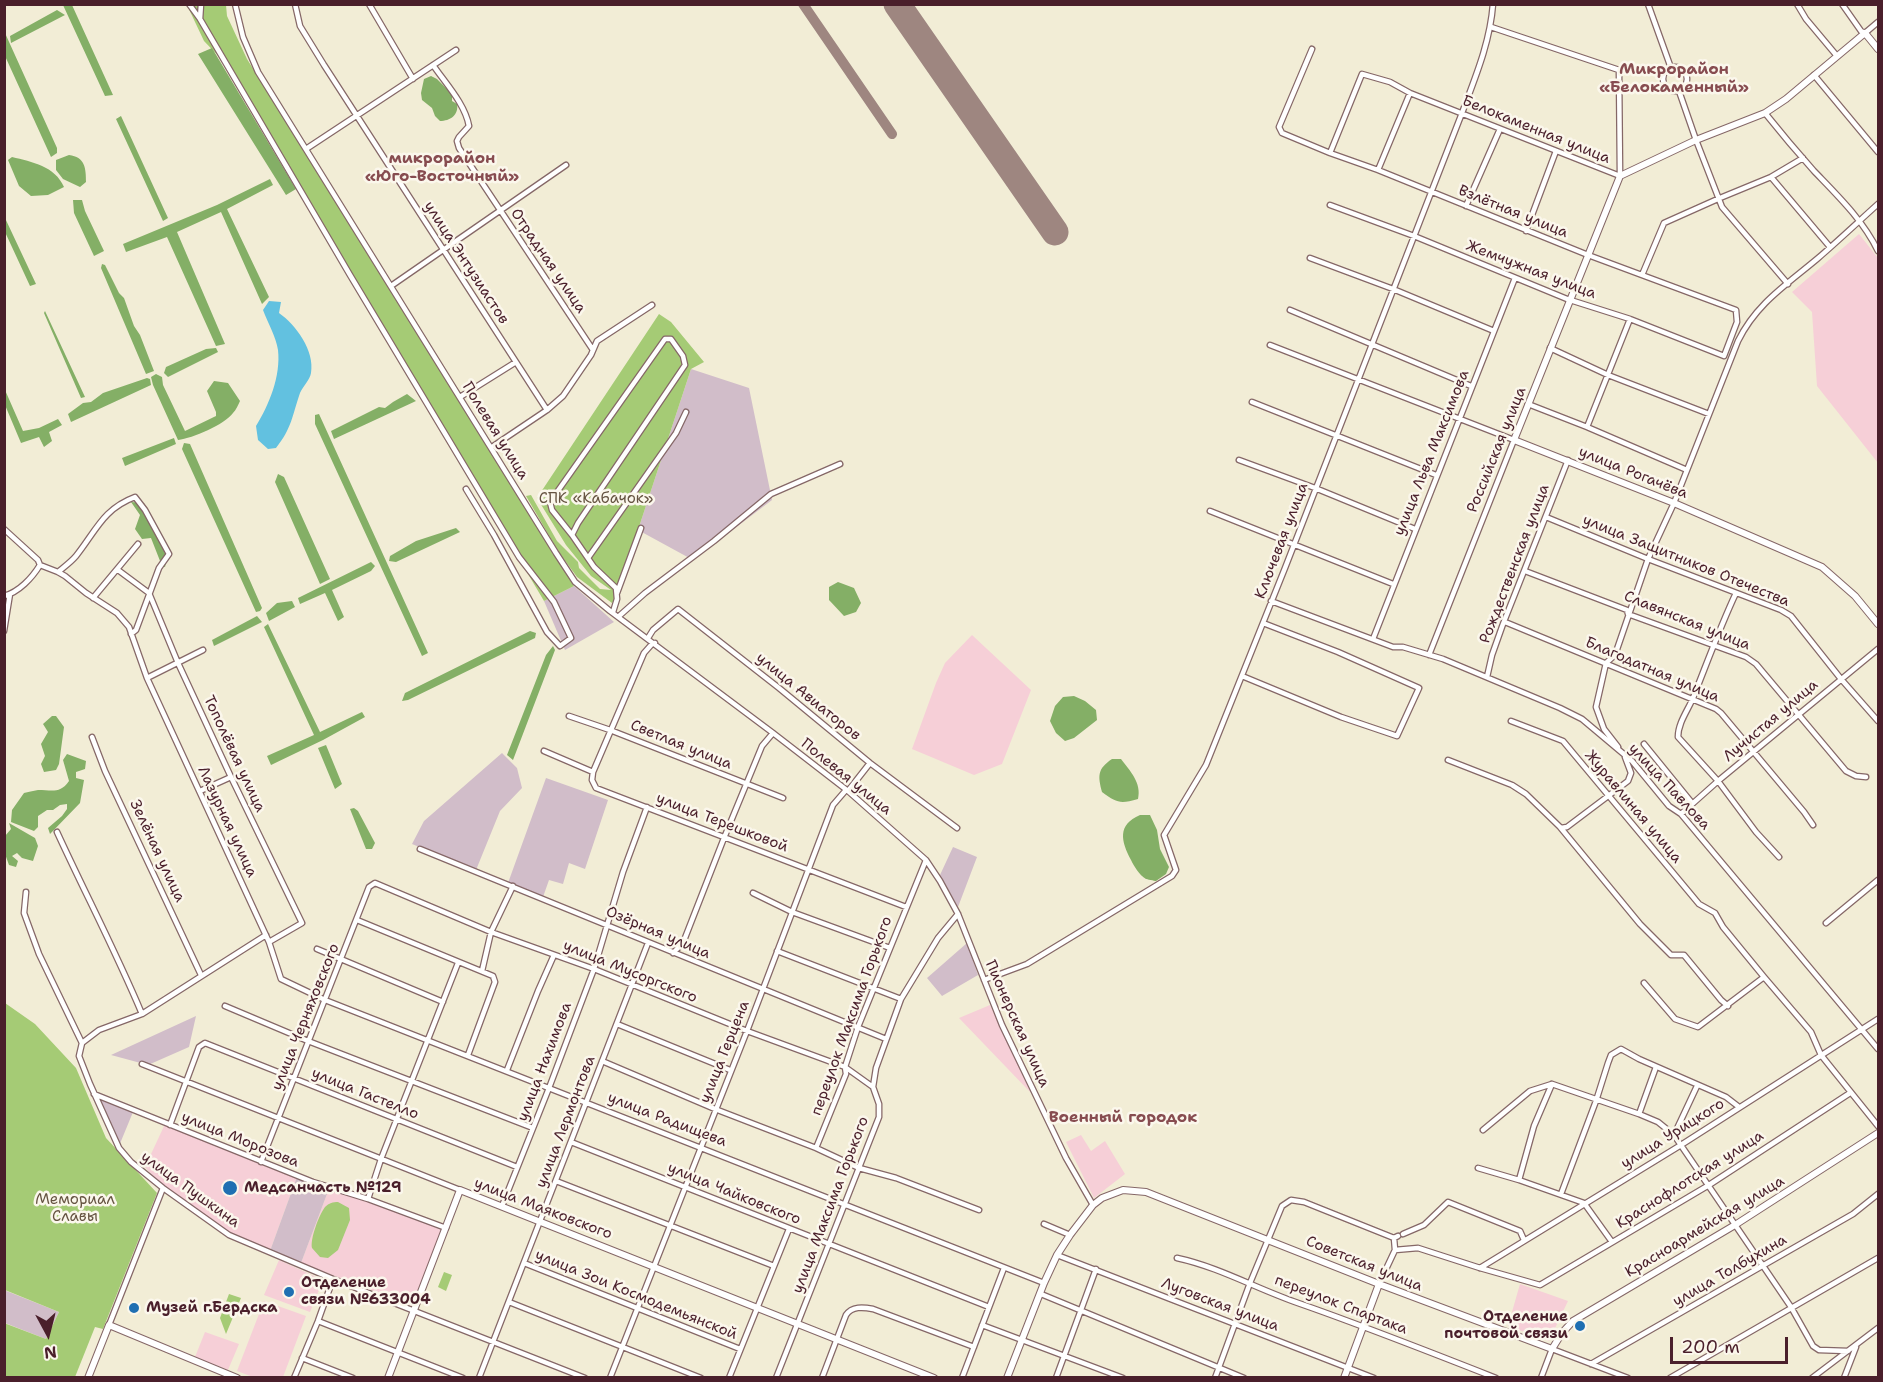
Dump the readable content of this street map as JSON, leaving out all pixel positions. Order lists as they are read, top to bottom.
{
  "streets": {
    "street": [
      "Белокаменная улица",
      "Взлётная улица",
      "Отрадная улица",
      "улица Энтузиастов",
      "Жемчужная улица",
      "Полевая улица",
      "Российская улица",
      "улица Льва Максимова",
      "улица Рогачёва",
      "Ключевая улица",
      "улица Защитников Отечества",
      "Рождественская улица",
      "Славянская улица",
      "Благодатная улица",
      "улица Авиаторов",
      "Лучистая улица",
      "Светлая улица",
      "Тополёвая улица",
      "улица Павлова",
      "Журавлиная улица",
      "Лазурная улица",
      "улица Терешковой",
      "Зелёная улица",
      "Озёрная улица",
      "улица Мусоргского",
      "переулок Максима Горького",
      "улица Черняховского",
      "Пионерская улица",
      "улица Герцена",
      "улица Нахимова",
      "улица Гастелло",
      "улица Радищева",
      "улица Лермонтова",
      "улица Урицкого",
      "улица Морозова",
      "Краснофлотская улица",
      "улица Пушкина",
      "улица Чайковского",
      "улица Максима Горького",
      "улица Маяковского",
      "Красноармейская улица",
      "Советская улица",
      "улица Толбухина",
      "улица Зои Космодемьянской",
      "Луговская улица",
      "переулок Спартака"
    ]
  },
  "crossings": [
    ["Белокаменная улица", "Взлётная улица"],
    ["Белокаменная улица", "Российская улица"],
    ["Белокаменная улица", "Ключевая улица"],
    ["Взлётная улица", "Жемчужная улица"],
    ["Взлётная улица", "Российская улица"],
    ["Взлётная улица", "Ключевая улица"],
    ["Жемчужная улица", "Российская улица"],
    ["Жемчужная улица", "улица Льва Максимова"],
    ["Жемчужная улица", "Ключевая улица"],
    ["Полевая улица", "улица Авиаторов"],
    ["Полевая улица", "переулок Максима Горького"],
    ["Полевая улица", "Пионерская улица"],
    ["Полевая улица", "улица Герцена"],
    ["Полевая улица", "улица Максима Горького"],
    ["Российская улица", "улица Рогачёва"],
    ["Российская улица", "улица Павлова"],
    ["улица Льва Максимова", "улица Рогачёва"],
    ["улица Льва Максимова", "улица Павлова"],
    ["улица Рогачёва", "Ключевая улица"],
    ["улица Рогачёва", "Рождественская улица"],
    ["Ключевая улица", "улица Павлова"],
    ["Ключевая улица", "Пионерская улица"],
    ["улица Защитников Отечества", "Рождественская улица"],
    ["улица Защитников Отечества", "Лучистая улица"],
    ["Рождественская улица", "Славянская улица"],
    ["Рождественская улица", "Благодатная улица"],
    ["Рождественская улица", "улица Павлова"],
    ["Славянская улица", "Лучистая улица"],
    ["Благодатная улица", "Лучистая улица"],
    ["улица Авиаторов", "улица Герцена"],
    ["Лучистая улица", "улица Павлова"],
    ["Тополёвая улица", "Лазурная улица"],
    ["улица Павлова", "улица Урицкого"],
    ["Журавлиная улица", "улица Урицкого"],
    ["Журавлиная улица", "Краснофлотская улица"],
    ["Лазурная улица", "улица Радищева"],
    ["улица Терешковой", "переулок Максима Горького"],
    ["улица Терешковой", "улица Герцена"],
    ["улица Терешковой", "улица Нахимова"],
    ["Озёрная улица", "переулок Максима Горького"],
    ["Озёрная улица", "улица Герцена"],
    ["Озёрная улица", "улица Нахимова"],
    ["Озёрная улица", "улица Лермонтова"],
    ["Озёрная улица", "улица Максима Горького"],
    ["улица Мусоргского", "переулок Максима Горького"],
    ["улица Мусоргского", "улица Черняховского"],
    ["улица Мусоргского", "улица Герцена"],
    ["улица Мусоргского", "улица Нахимова"],
    ["улица Мусоргского", "улица Лермонтова"],
    ["улица Мусоргского", "улица Максима Горького"],
    ["улица Черняховского", "улица Гастелло"],
    ["улица Черняховского", "улица Радищева"],
    ["улица Черняховского", "улица Морозова"],
    ["улица Черняховского", "улица Маяковского"],
    ["Пионерская улица", "улица Максима Горького"],
    ["Пионерская улица", "Советская улица"],
    ["улица Герцена", "улица Радищева"],
    ["улица Герцена", "улица Чайковского"],
    ["улица Герцена", "улица Маяковского"],
    ["улица Герцена", "улица Зои Космодемьянской"],
    ["улица Нахимова", "улица Гастелло"],
    ["улица Нахимова", "улица Радищева"],
    ["улица Нахимова", "улица Маяковского"],
    ["улица Гастелло", "улица Маяковского"],
    ["улица Радищева", "улица Лермонтова"],
    ["улица Радищева", "улица Максима Горького"],
    ["улица Лермонтова", "улица Пушкина"],
    ["улица Лермонтова", "улица Чайковского"],
    ["улица Лермонтова", "улица Маяковского"],
    ["улица Лермонтова", "улица Зои Космодемьянской"],
    ["улица Урицкого", "Краснофлотская улица"],
    ["улица Морозова", "улица Пушкина"],
    ["улица Чайковского", "улица Максима Горького"],
    ["улица Максима Горького", "улица Маяковского"],
    ["Красноармейская улица", "Советская улица"],
    ["Советская улица", "улица Толбухина"]
  ],
  "districts": ["Микрорайон «Белокаменный»", "микрорайон «Юго-Восточный»", "Военный городок"],
  "parks": ["СПК «Кабачок»", "Мемориал Славы"],
  "places": [
    "Медсанчасть №129",
    "Отделение связи №633004",
    "Музей г.Бердска",
    "Отделение почтовой связи"
  ],
  "scale_bar": "200 m",
  "north": "bottom"
}
